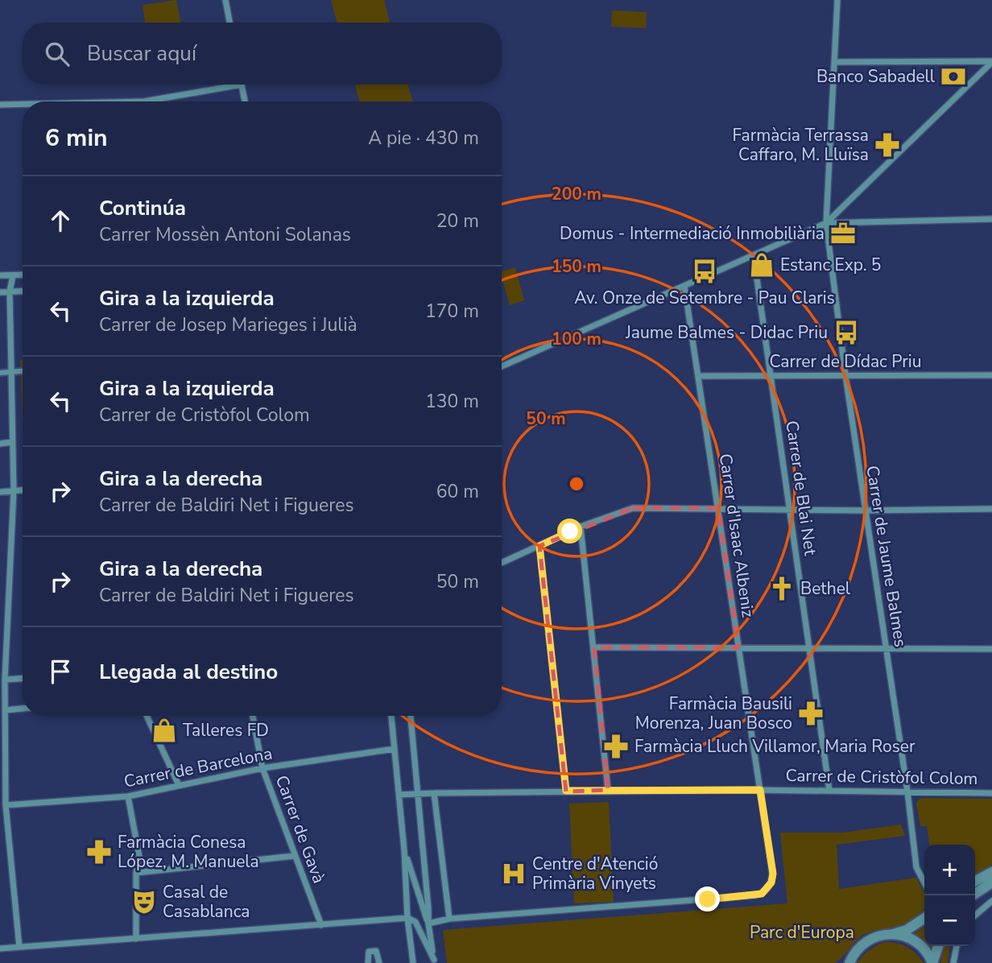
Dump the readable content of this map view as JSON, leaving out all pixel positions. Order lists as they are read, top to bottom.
{
  "streets": {
    "street": [
      "Carrer de Dídac Priu",
      "Carrer de Blai Net",
      "Carrer d'Isaac Albeniz",
      "Carrer de Jaume Balmes",
      "Carrer de Barcelona",
      "Carrer de Cristòfol Colom",
      "Carrer de Gavà"
    ]
  },
  "crossings": [
    ["Carrer de Dídac Priu", "Carrer de Blai Net"],
    ["Carrer de Dídac Priu", "Carrer d'Isaac Albeniz"],
    ["Carrer de Dídac Priu", "Carrer de Jaume Balmes"],
    ["Carrer de Blai Net", "Carrer de Cristòfol Colom"],
    ["Carrer d'Isaac Albeniz", "Carrer de Cristòfol Colom"],
    ["Carrer de Jaume Balmes", "Carrer de Cristòfol Colom"],
    ["Carrer de Barcelona", "Carrer de Gavà"]
  ],
  "parks": ["Parc d'Europa"],
  "places": {
    "bank": ["Banco Sabadell"],
    "pharmacy": [
      "Farmàcia Terrassa Caffaro, M. Lluïsa",
      "Farmàcia Bausili Morenza, Juan Bosco",
      "Farmàcia Lluch Villamor, Maria Roser",
      "Farmàcia Conesa López, M. Manuela"
    ],
    "office": ["Domus - Intermediació Inmobiliària"],
    "shop": ["Estanc Exp. 5", "Talleres FD"],
    "bus stop": ["Av. Onze de Setembre - Pau Claris", "Jaume Balmes - Didac Priu"],
    "church": ["Bethel"],
    "hospital": ["Centre d'Atenció Primària Vinyets"],
    "theatre": ["Casal de Casablanca"]
  },
  "page": {
    "search": "Buscar aquí",
    "heading": ["6 min", "A pie · 430 m"],
    "list": [
      ["Continúa", "Carrer Mossèn Antoni Solanas", "20 m"],
      ["Gira a la izquierda", "Carrer de Josep Marieges i Julià", "170 m"],
      ["Gira a la izquierda", "Carrer de Cristòfol Colom", "130 m"],
      ["Gira a la derecha", "Carrer de Baldiri Net i Figueres", "60 m"],
      ["Gira a la derecha", "Carrer de Baldiri Net i Figueres", "50 m"],
      "Llegada al destino"
    ],
    "map_buttons": ["+", "−"]
  },
  "rings": [
    "200 m",
    "150 m",
    "100 m",
    "50 m"
  ]
}
